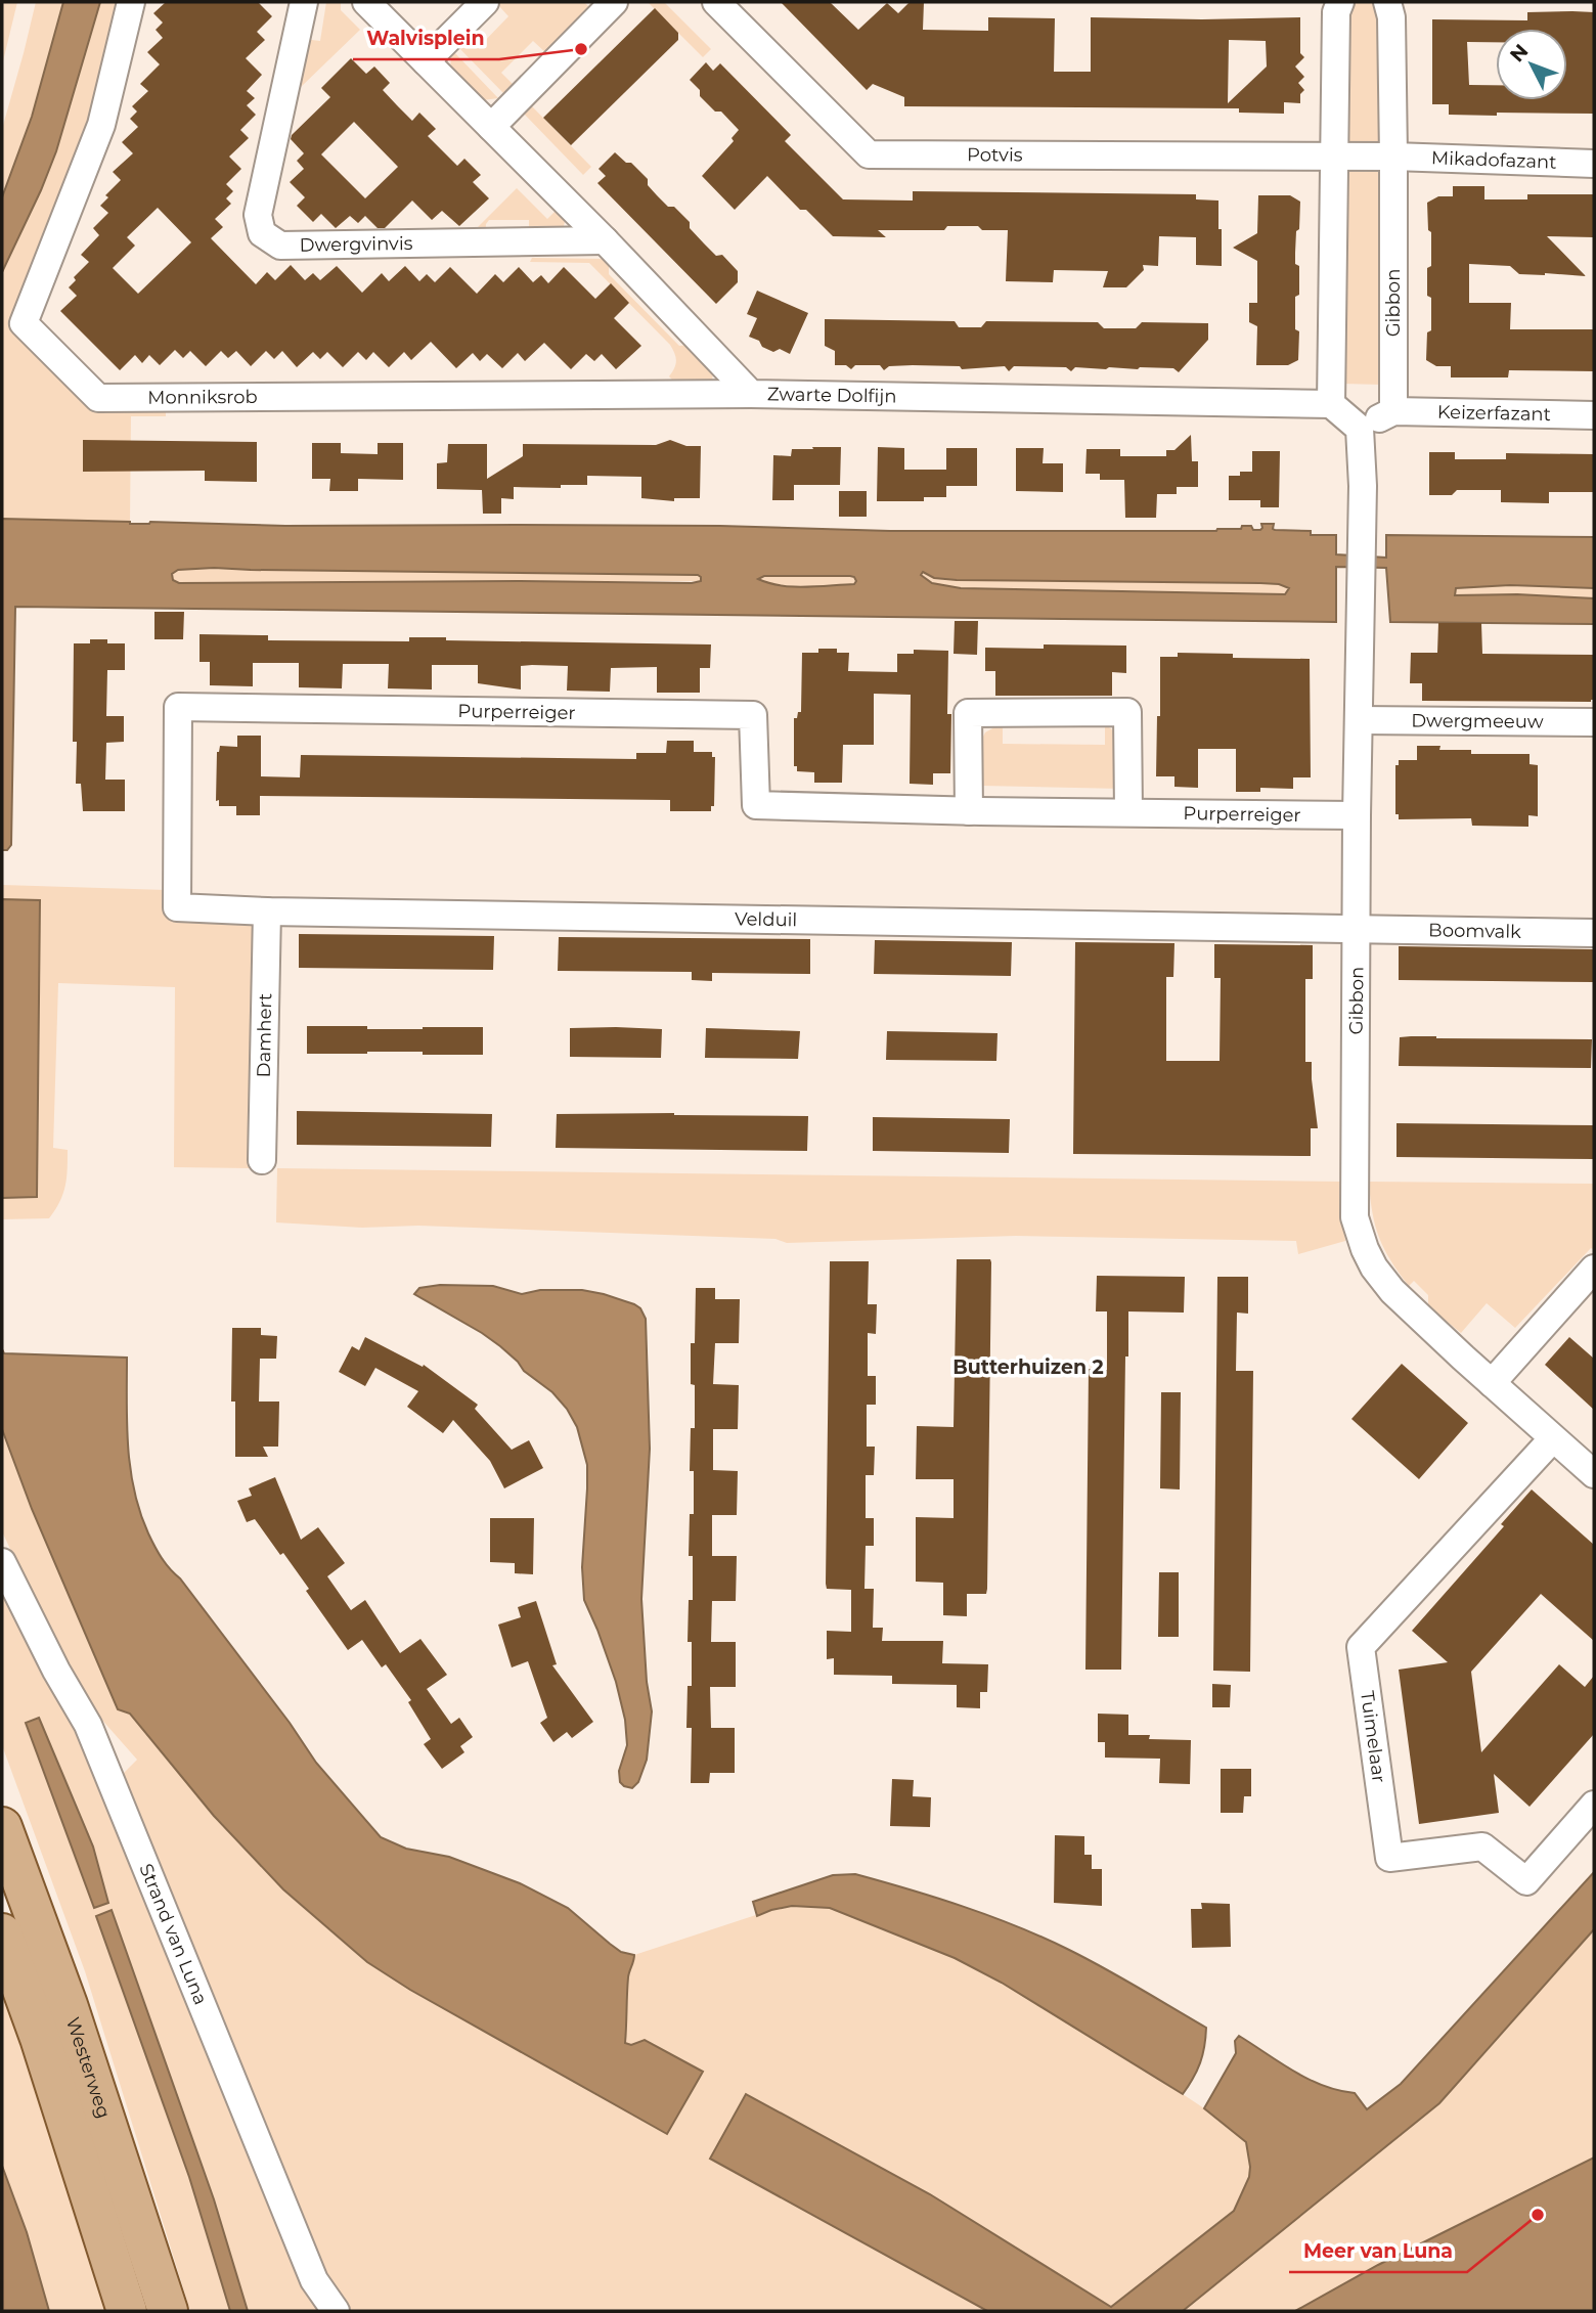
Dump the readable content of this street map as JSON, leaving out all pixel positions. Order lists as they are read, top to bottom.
{
  "streets": {
    "main road": ["Westerweg"],
    "street": [
      "Potvis",
      "Mikadofazant",
      "Dwergvinvis",
      "Gibbon",
      "Zwarte Dolfijn",
      "Monniksrob",
      "Keizerfazant",
      "Purperreiger",
      "Dwergmeeuw",
      "Velduil",
      "Boomvalk",
      "Damhert",
      "Tuimelaar",
      "Strand van Luna"
    ]
  },
  "crossings": [
    ["Mikadofazant", "Gibbon"],
    ["Dwergvinvis", "Zwarte Dolfijn"],
    ["Gibbon", "Keizerfazant"],
    ["Gibbon", "Purperreiger"],
    ["Gibbon", "Dwergmeeuw"],
    ["Gibbon", "Velduil"],
    ["Gibbon", "Boomvalk"],
    ["Gibbon", "Tuimelaar"],
    ["Zwarte Dolfijn", "Monniksrob"],
    ["Purperreiger", "Velduil"],
    ["Velduil", "Boomvalk"],
    ["Velduil", "Damhert"]
  ],
  "districts": ["Butterhuizen 2"],
  "places": ["Walvisplein", "Meer van Luna"],
  "north": "top left"
}
